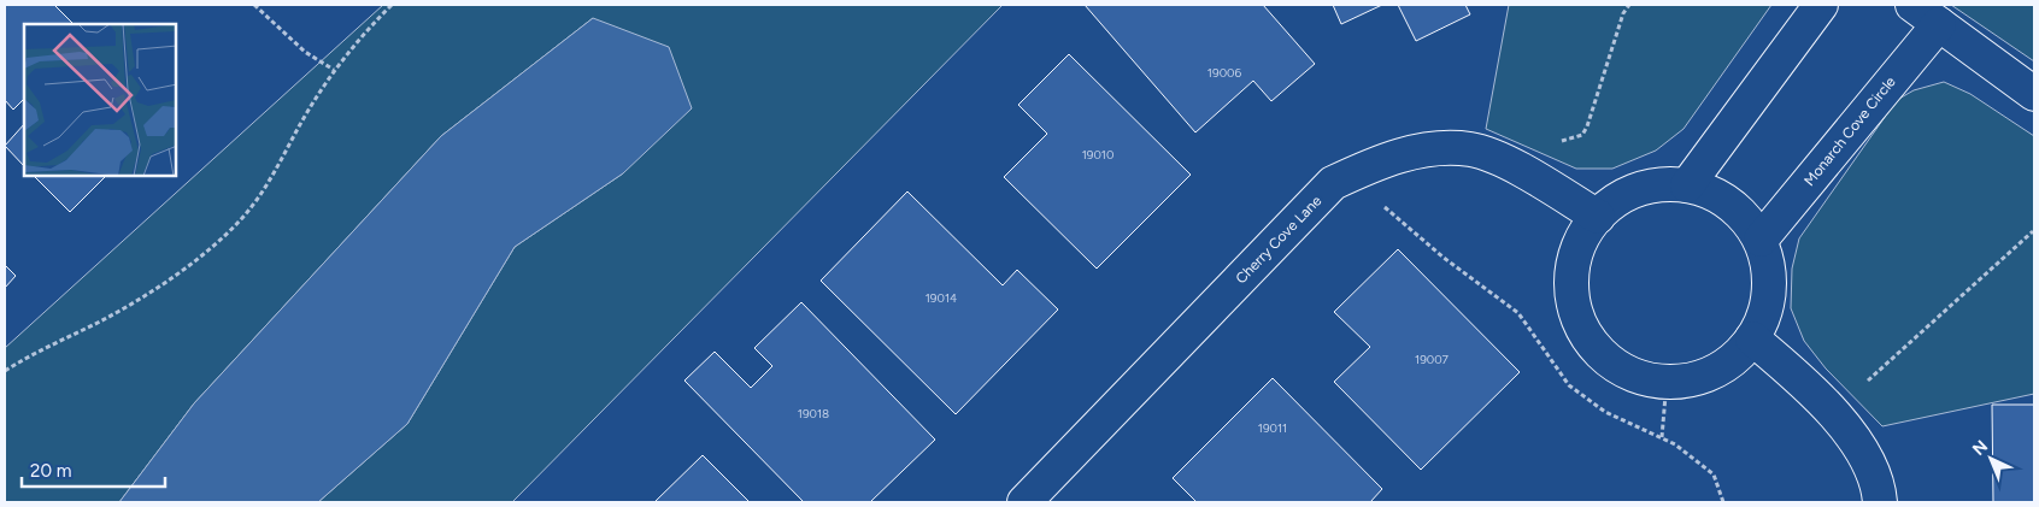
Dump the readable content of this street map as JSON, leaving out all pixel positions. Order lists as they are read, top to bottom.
{
  "streets": {
    "street": ["Monarch Cove Circle", "Cherry Cove Lane"]
  },
  "crossings": [
    ["Monarch Cove Circle", "Cherry Cove Lane"]
  ],
  "house_numbers": [
    "19006",
    "19010",
    "19014",
    "19007",
    "19018",
    "19011"
  ],
  "scale_bar": "20 m",
  "north": "top left"
}
